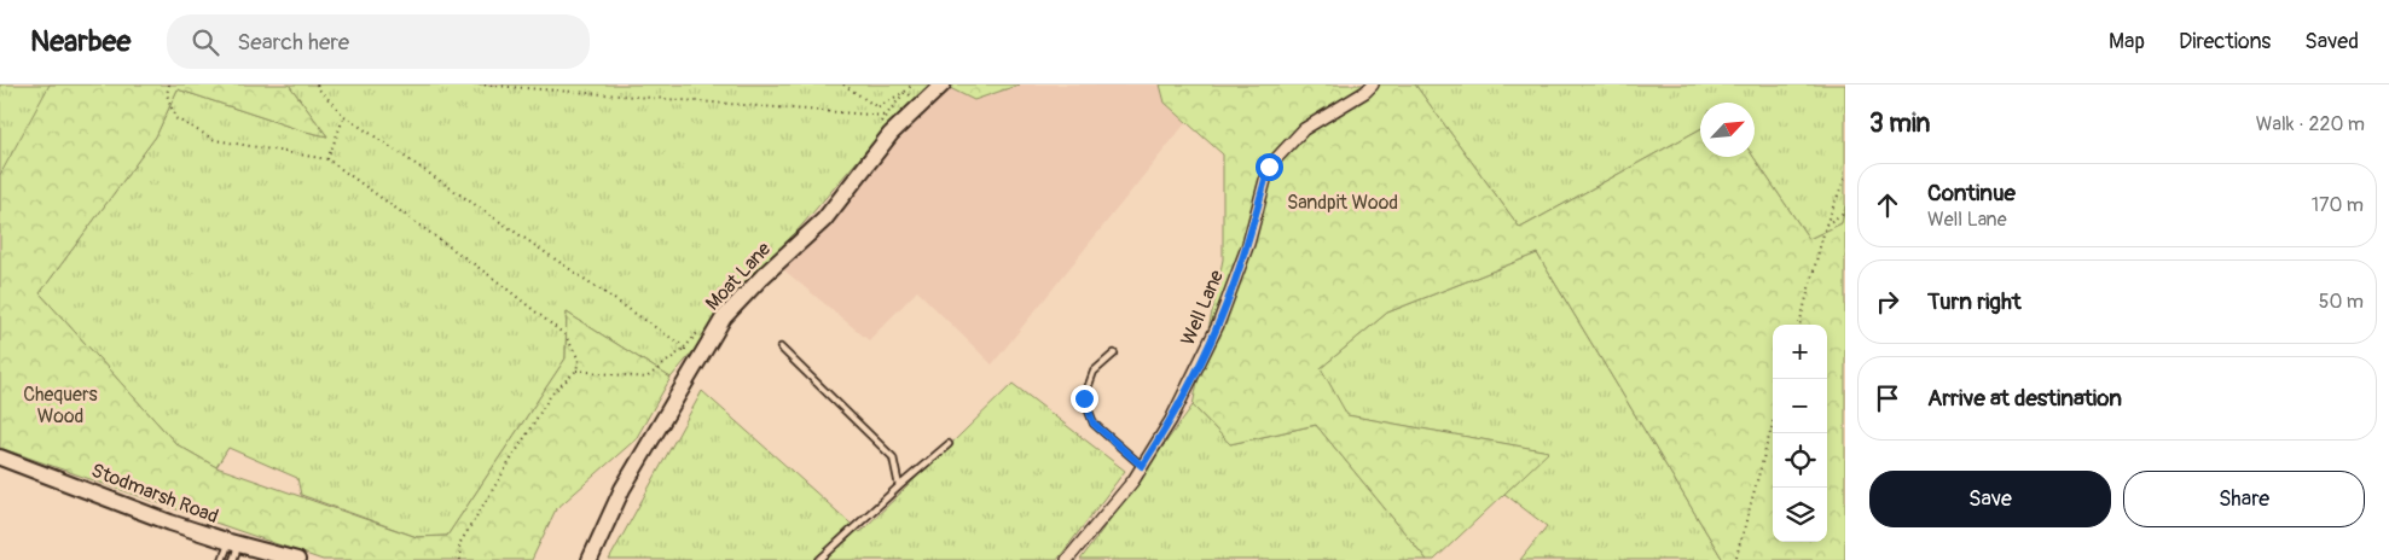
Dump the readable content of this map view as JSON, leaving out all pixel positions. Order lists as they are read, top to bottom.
{
  "streets": {
    "street": ["Moat Lane", "Well Lane", "Stodmarsh Road"]
  },
  "parks": ["Sandpit Wood", "Chequers Wood"],
  "north": "top right",
  "page": {
    "header": "Nearbee",
    "search": "Search here",
    "nav": ["Map", "Directions", "Saved"],
    "heading": ["3 min", "Walk · 220 m"],
    "list": [
      ["Continue", "Well Lane", "170 m"],
      ["Turn right", "50 m"],
      "Arrive at destination"
    ],
    "map_buttons": ["+", "−"],
    "buttons": ["Save", "Share"]
  }
}
